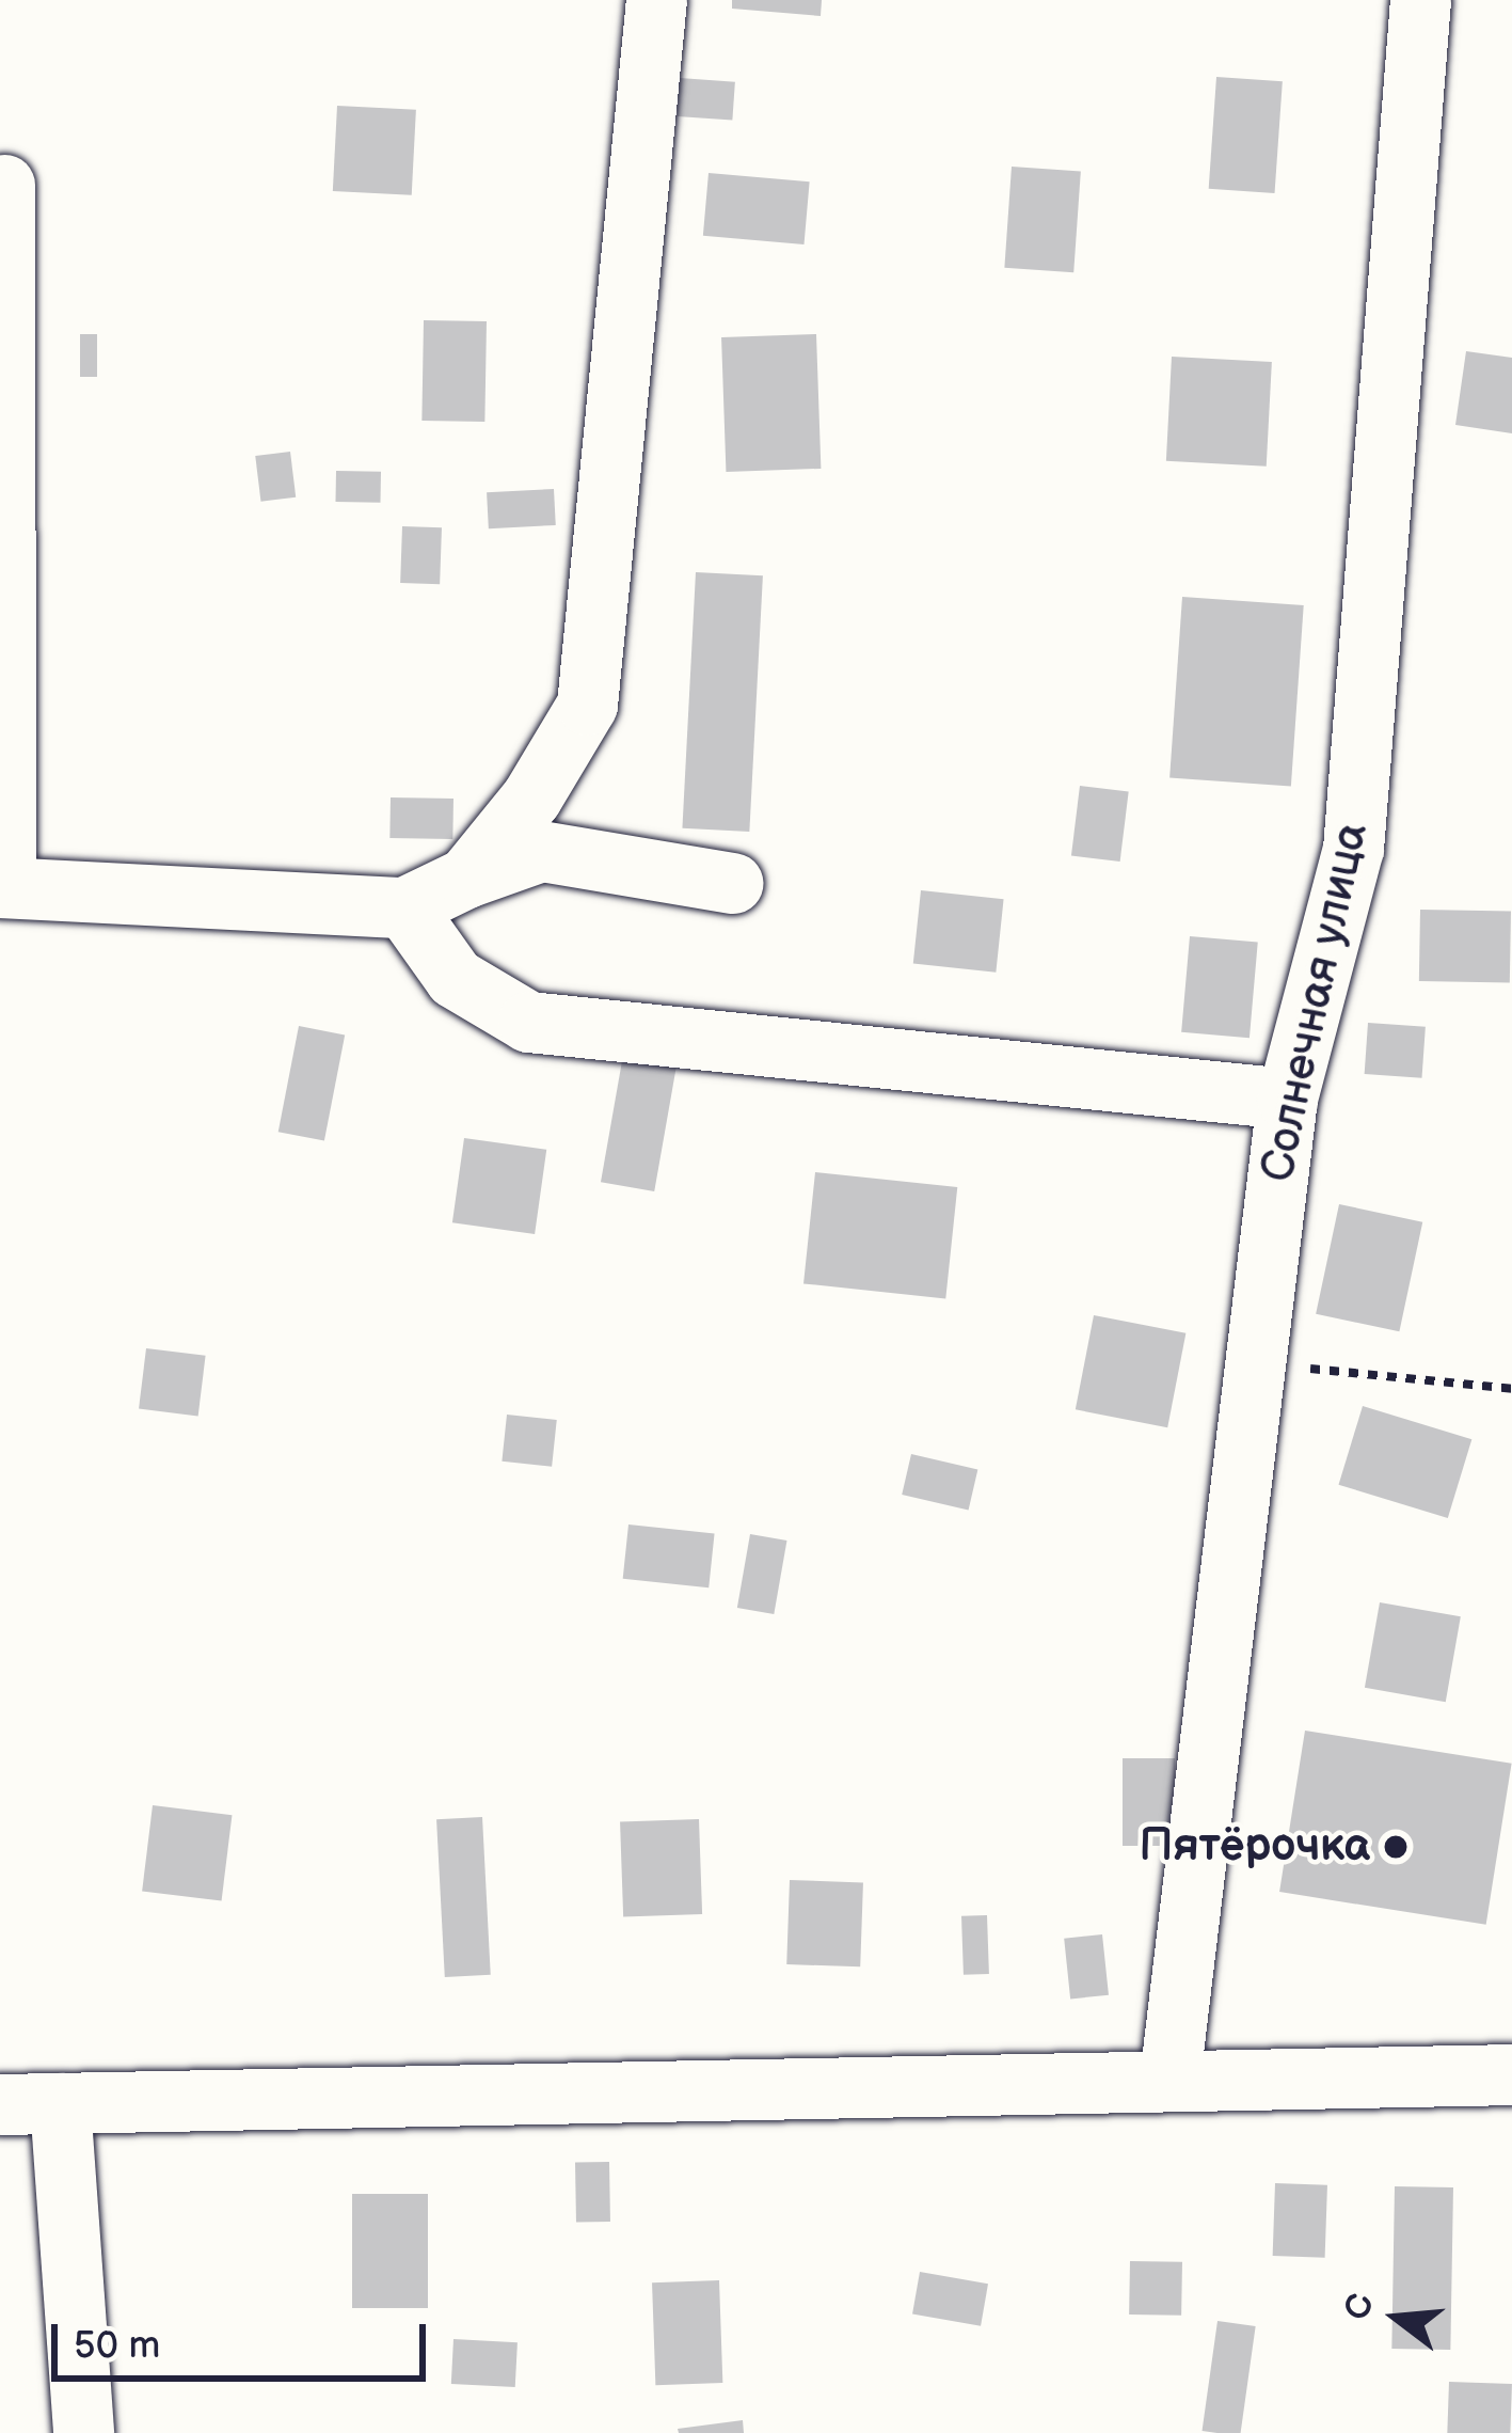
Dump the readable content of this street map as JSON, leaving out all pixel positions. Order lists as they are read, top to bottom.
{
  "streets": {
    "street": ["Солнечная улица"]
  },
  "places": ["Пятёрочка"],
  "scale_bar": "50 m",
  "north": "left"
}
